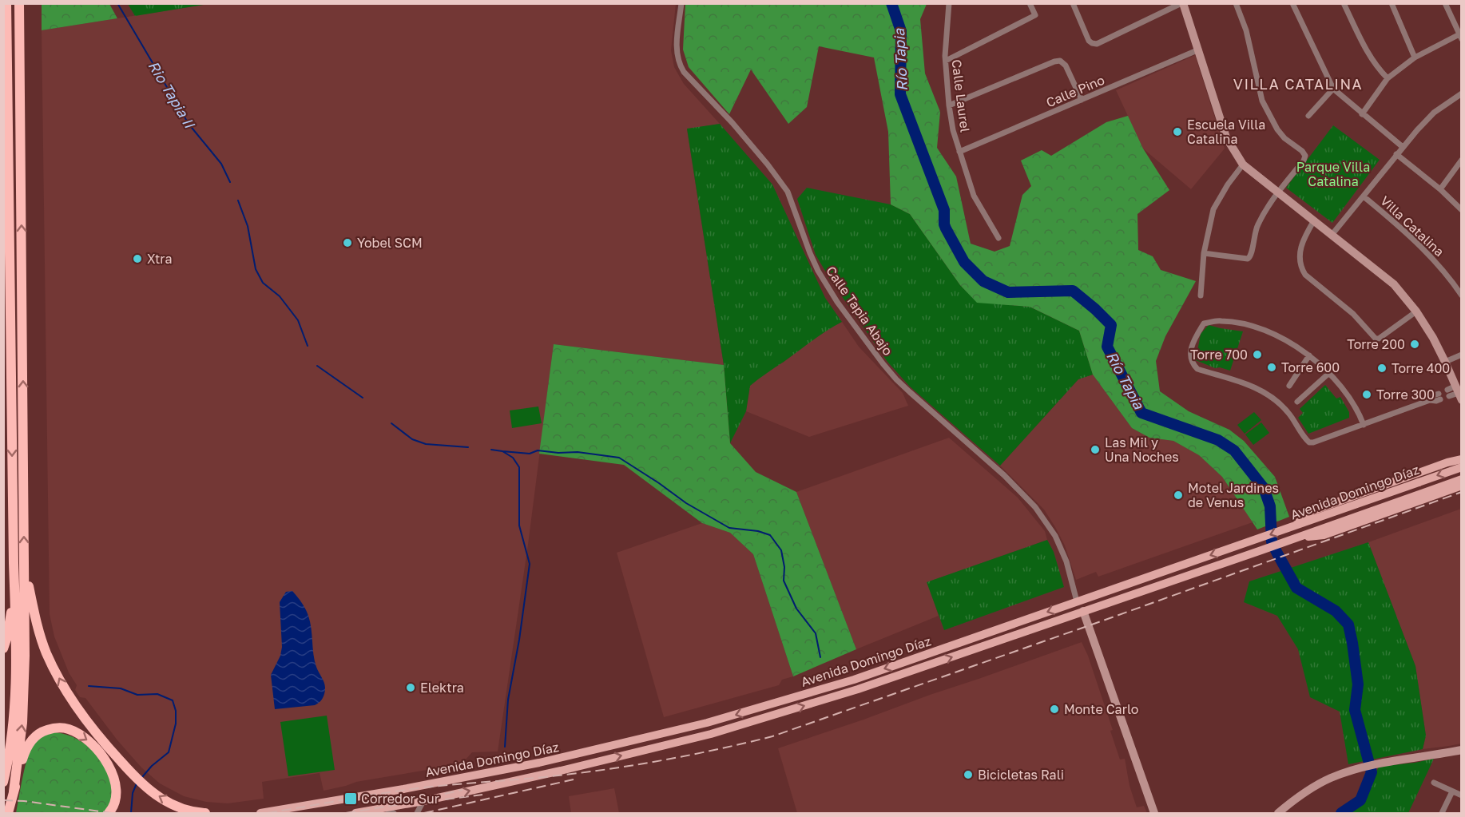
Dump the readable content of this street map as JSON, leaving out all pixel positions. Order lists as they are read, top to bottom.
{
  "streets": {
    "main road": ["Avenida Domingo Díaz"],
    "street": [
      "Calle Pino",
      "Calle Laurel",
      "Villa Catalina",
      "Calle Tapia Abajo"
    ]
  },
  "crossings": [
    ["Calle Pino", "Calle Laurel"],
    ["Calle Tapia Abajo", "Avenida Domingo Díaz"]
  ],
  "districts": ["VILLA CATALINA"],
  "water": ["Río Tapia", "Rio Tapia II"],
  "parks": ["Parque Villa Catalina"],
  "places": {
    "other": [
      "Escuela Villa Catalina",
      "Yobel SCM",
      "Xtra",
      "Torre 200",
      "Torre 700",
      "Torre 600",
      "Torre 400",
      "Torre 300",
      "Las Mil y Una Noches",
      "Motel Jardines de Venus",
      "Elektra",
      "Monte Carlo",
      "Bicicletas Rali"
    ],
    "transit": ["Corredor Sur"]
  }
}
